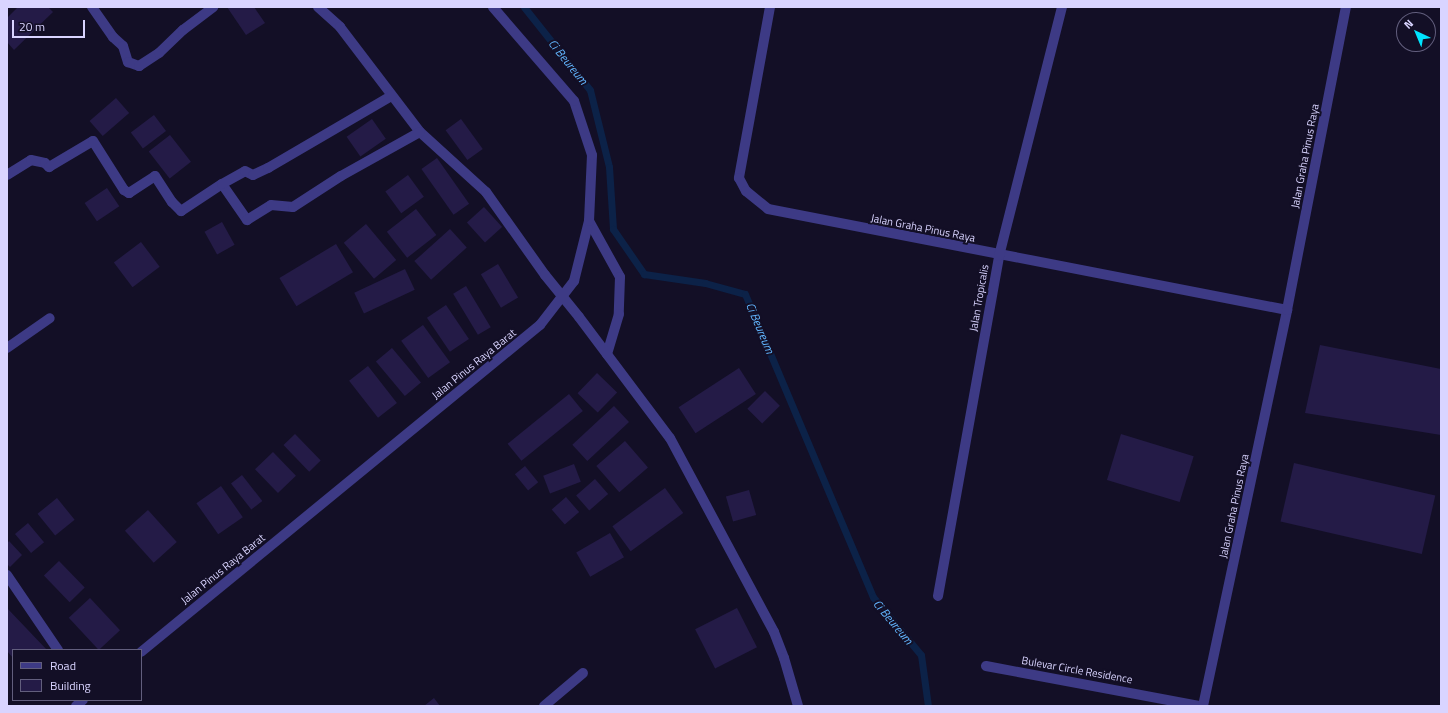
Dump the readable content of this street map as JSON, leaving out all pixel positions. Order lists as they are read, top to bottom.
{
  "streets": {
    "street": [
      "Jalan Graha Pinus Raya",
      "Jalan Tropicalis",
      "Jalan Pinus Raya Barat",
      "Bulevar Circle Residence"
    ]
  },
  "crossings": [
    ["Jalan Graha Pinus Raya", "Jalan Tropicalis"],
    ["Jalan Graha Pinus Raya", "Bulevar Circle Residence"]
  ],
  "water": ["Ci Beureum"],
  "legend": ["Road", "Building"],
  "scale_bar": "20 m",
  "north": "top left"
}
